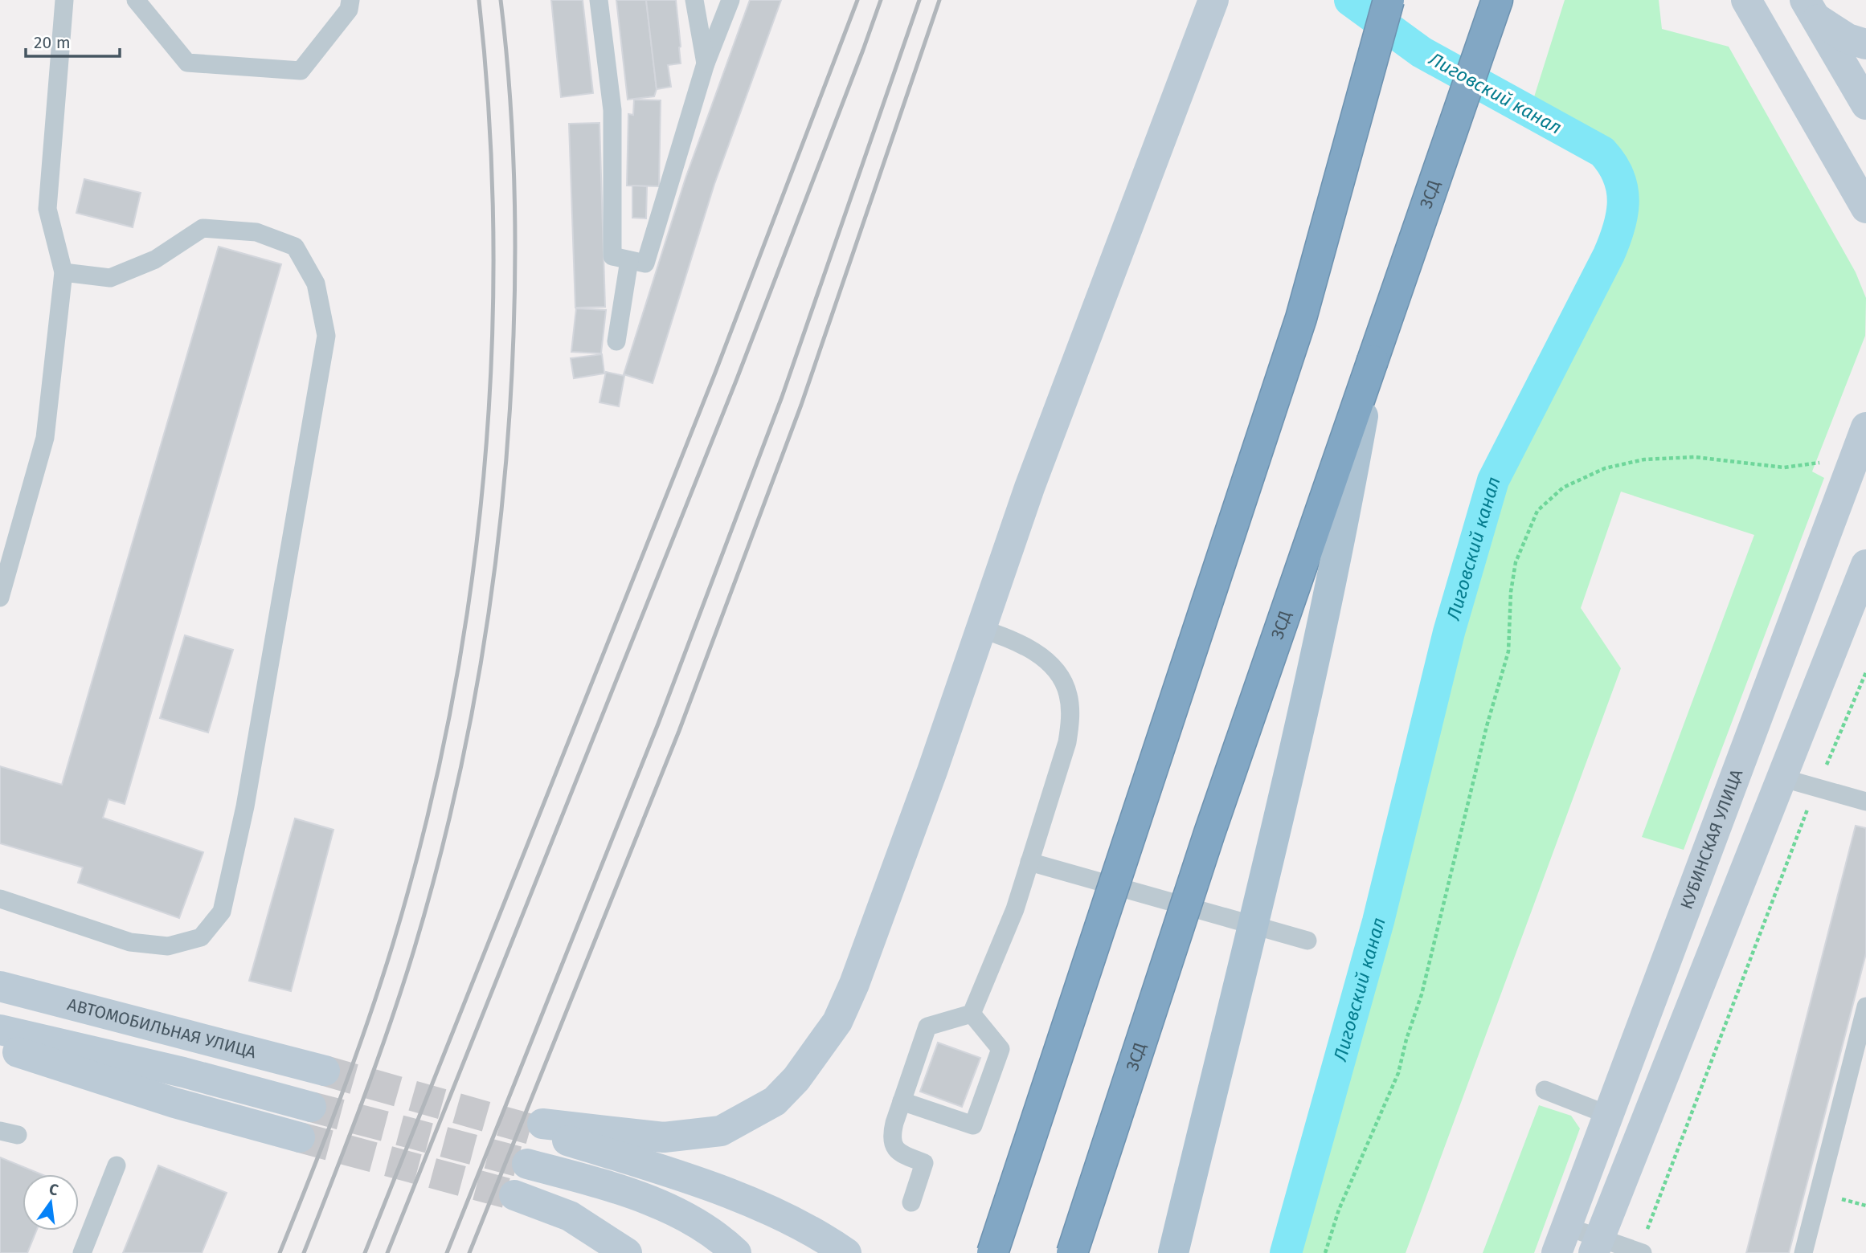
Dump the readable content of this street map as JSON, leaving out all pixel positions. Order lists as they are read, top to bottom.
{
  "streets": {
    "highway": ["ЗСД"],
    "main road": ["КУБИНСКАЯ УЛИЦА", "АВТОМОБИЛЬНАЯ УЛИЦА"]
  },
  "water": ["Лиговский канал"],
  "scale_bar": "20 m",
  "north": "top"
}
